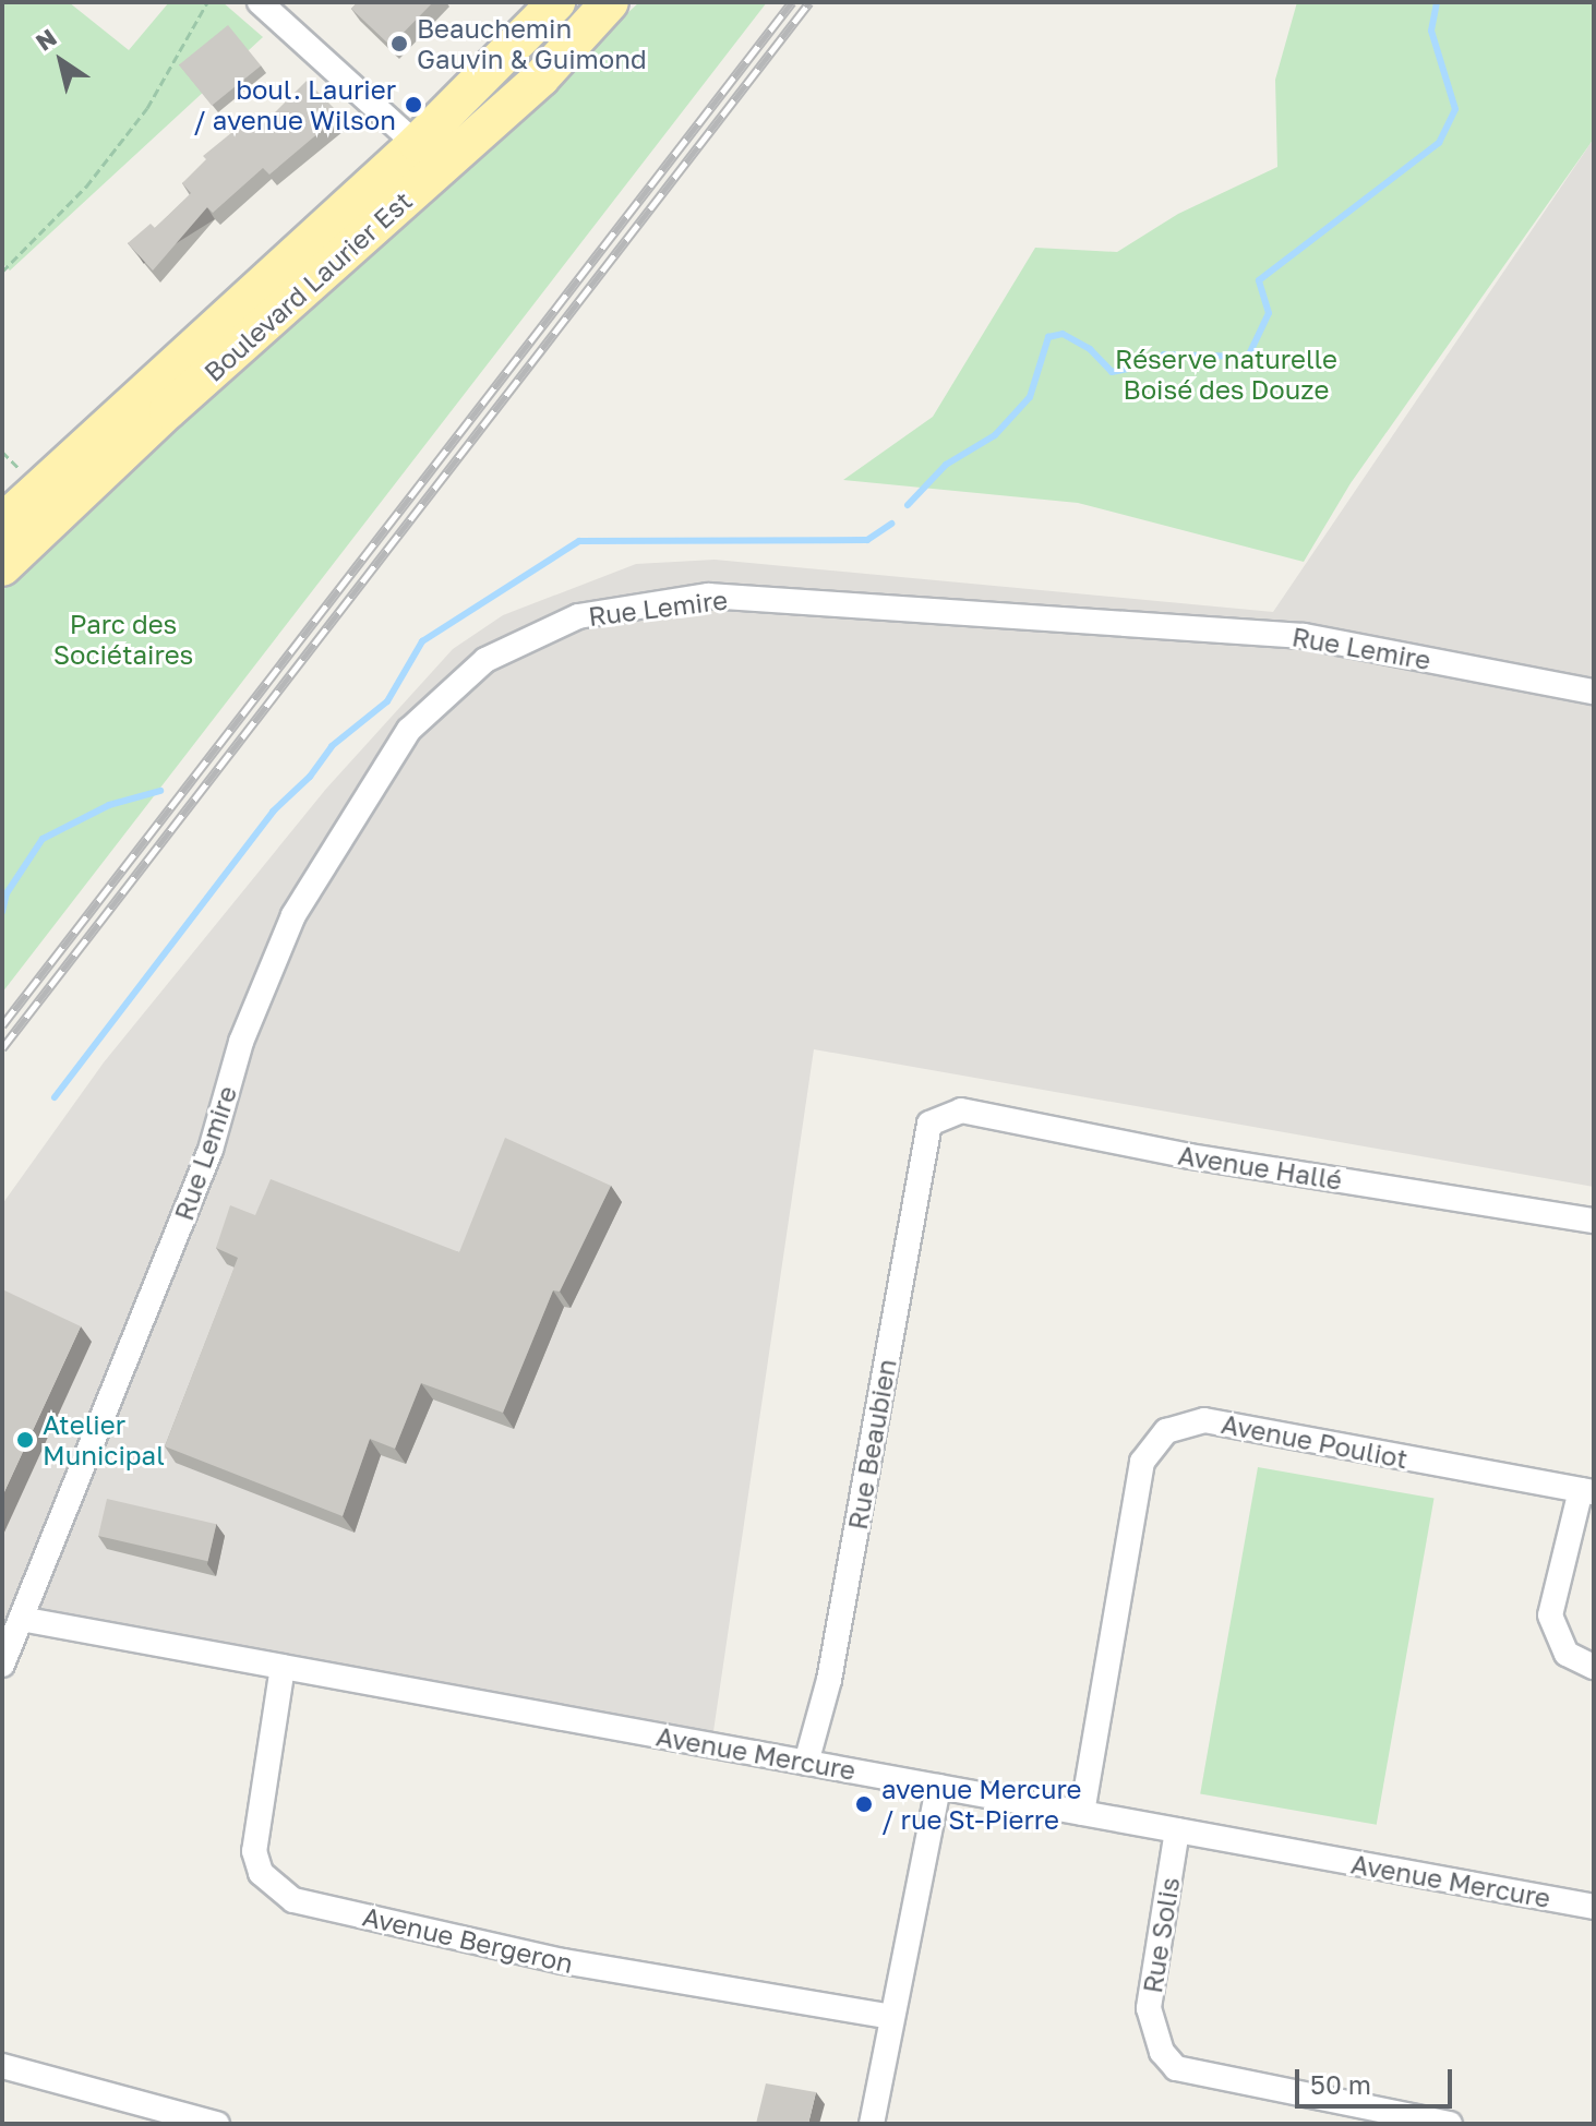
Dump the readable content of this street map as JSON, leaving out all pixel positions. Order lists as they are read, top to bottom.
{
  "streets": {
    "main road": ["Boulevard Laurier Est"],
    "street": [
      "Rue Lemire",
      "Avenue Hallé",
      "Avenue Pouliot",
      "Rue Beaubien",
      "Avenue Mercure",
      "Rue Solis",
      "Avenue Bergeron"
    ]
  },
  "crossings": [
    ["Rue Lemire", "Avenue Mercure"],
    ["Avenue Hallé", "Rue Beaubien"],
    ["Avenue Pouliot", "Avenue Mercure"],
    ["Rue Beaubien", "Avenue Mercure"],
    ["Avenue Mercure", "Rue Solis"],
    ["Avenue Mercure", "Avenue Bergeron"]
  ],
  "parks": ["Réserve naturelle Boisé des Douze", "Parc des Sociétaires"],
  "places": [
    "Beauchemin Gauvin & Guimond",
    "boul. Laurier / avenue Wilson",
    "Atelier Municipal",
    "avenue Mercure / rue St-Pierre"
  ],
  "scale_bar": "50 m",
  "north": "top left"
}
